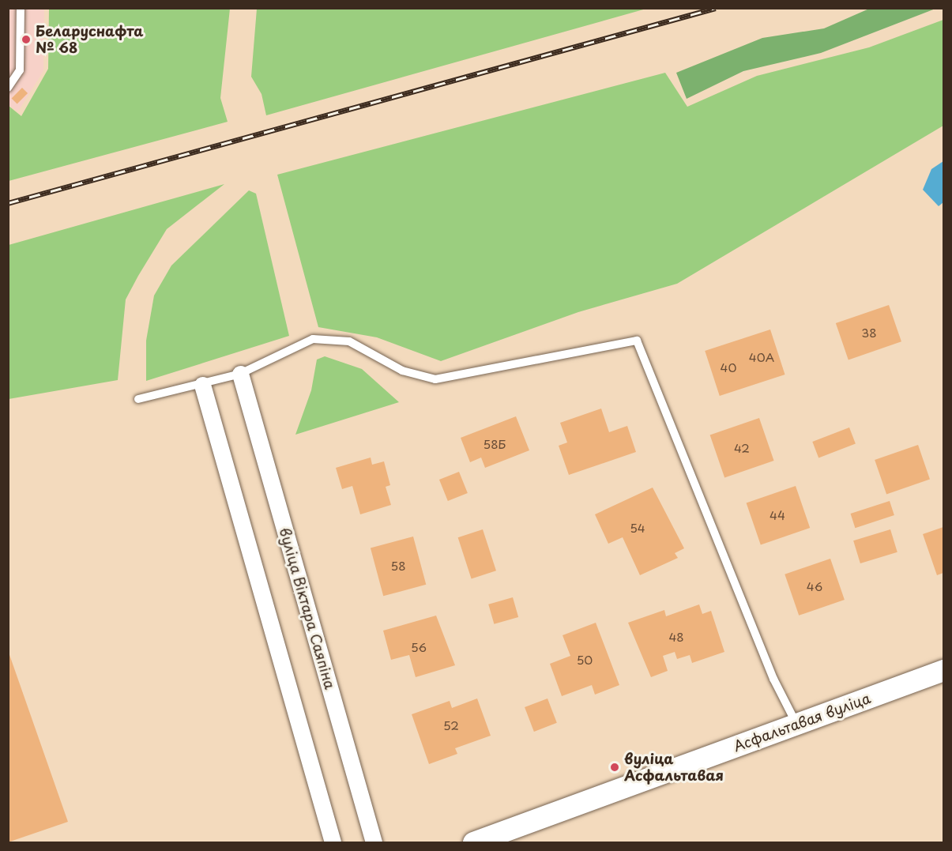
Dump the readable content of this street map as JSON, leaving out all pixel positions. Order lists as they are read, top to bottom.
{
  "streets": {
    "street": ["вуліца Віктара Саяпіна", "Асфальтавая вуліца"]
  },
  "places": ["Беларуснафта № 68", "вуліца Асфальтавая"],
  "house_numbers": [
    "38",
    "40А",
    "40",
    "58Б",
    "42",
    "44",
    "54",
    "58",
    "46",
    "48",
    "56",
    "50",
    "52"
  ]
}
